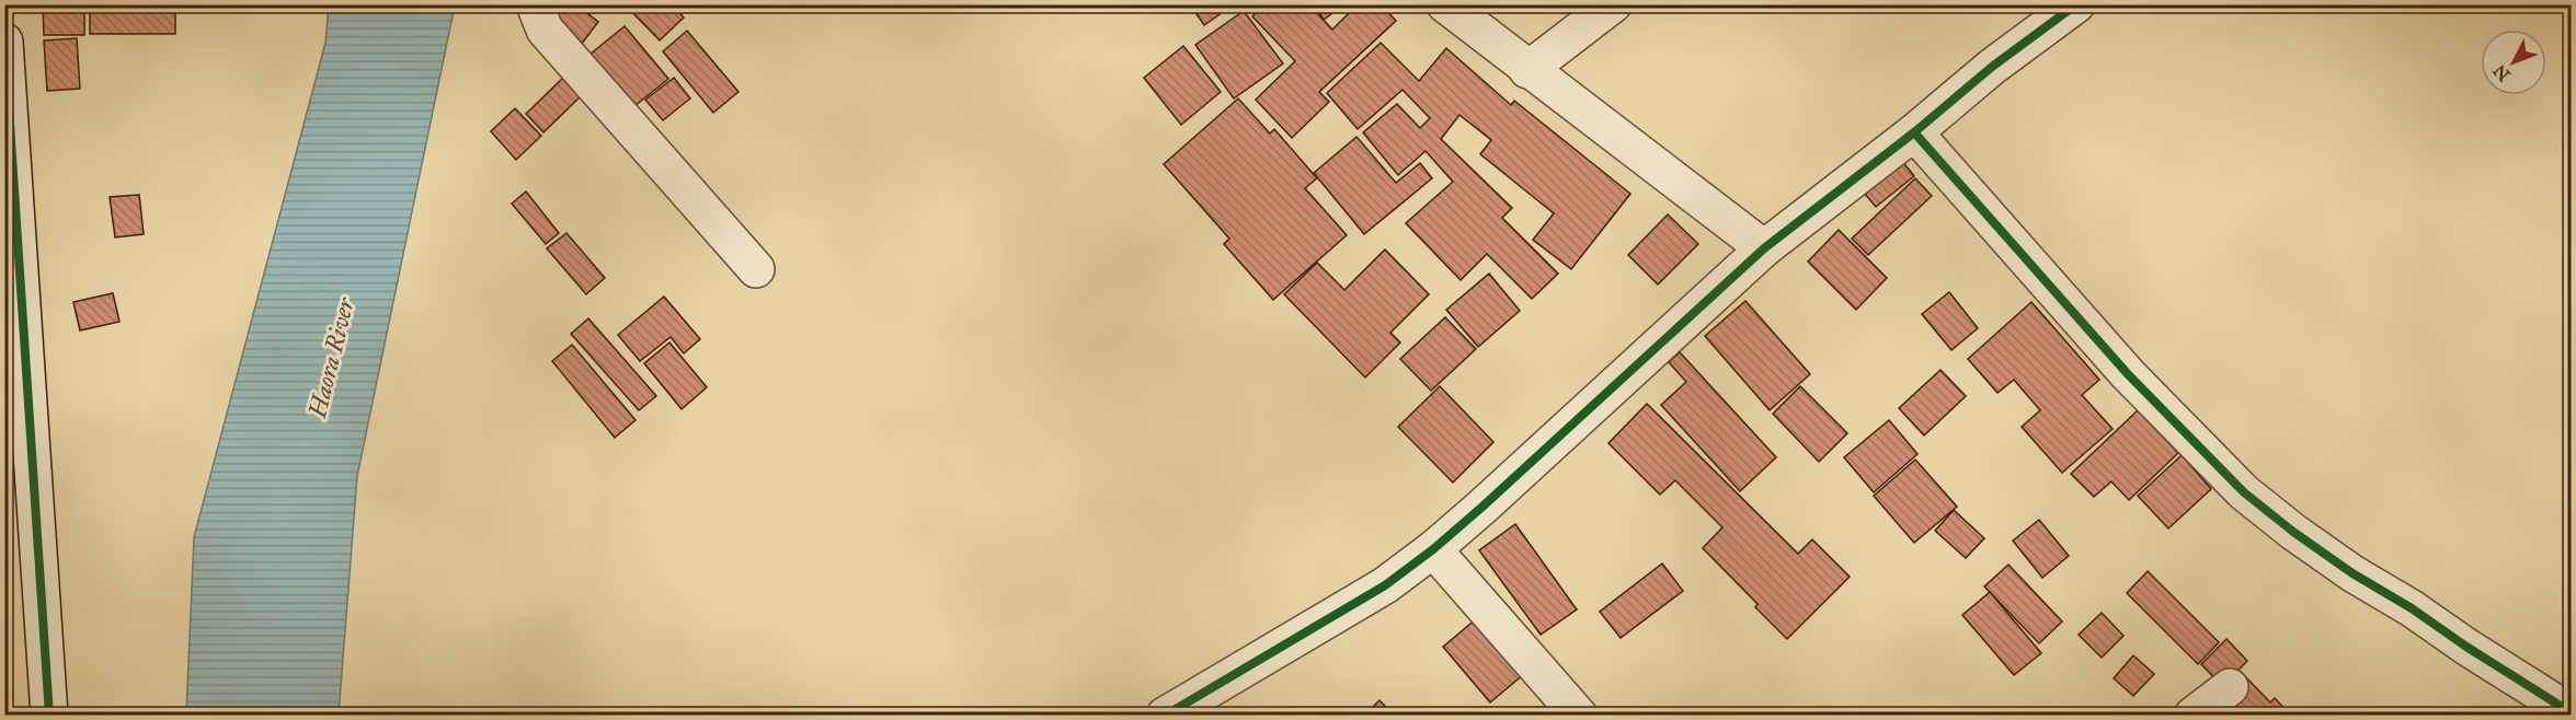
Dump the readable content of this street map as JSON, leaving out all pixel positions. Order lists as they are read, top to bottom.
{
  "water": ["Haora River"],
  "north": "bottom left"
}
